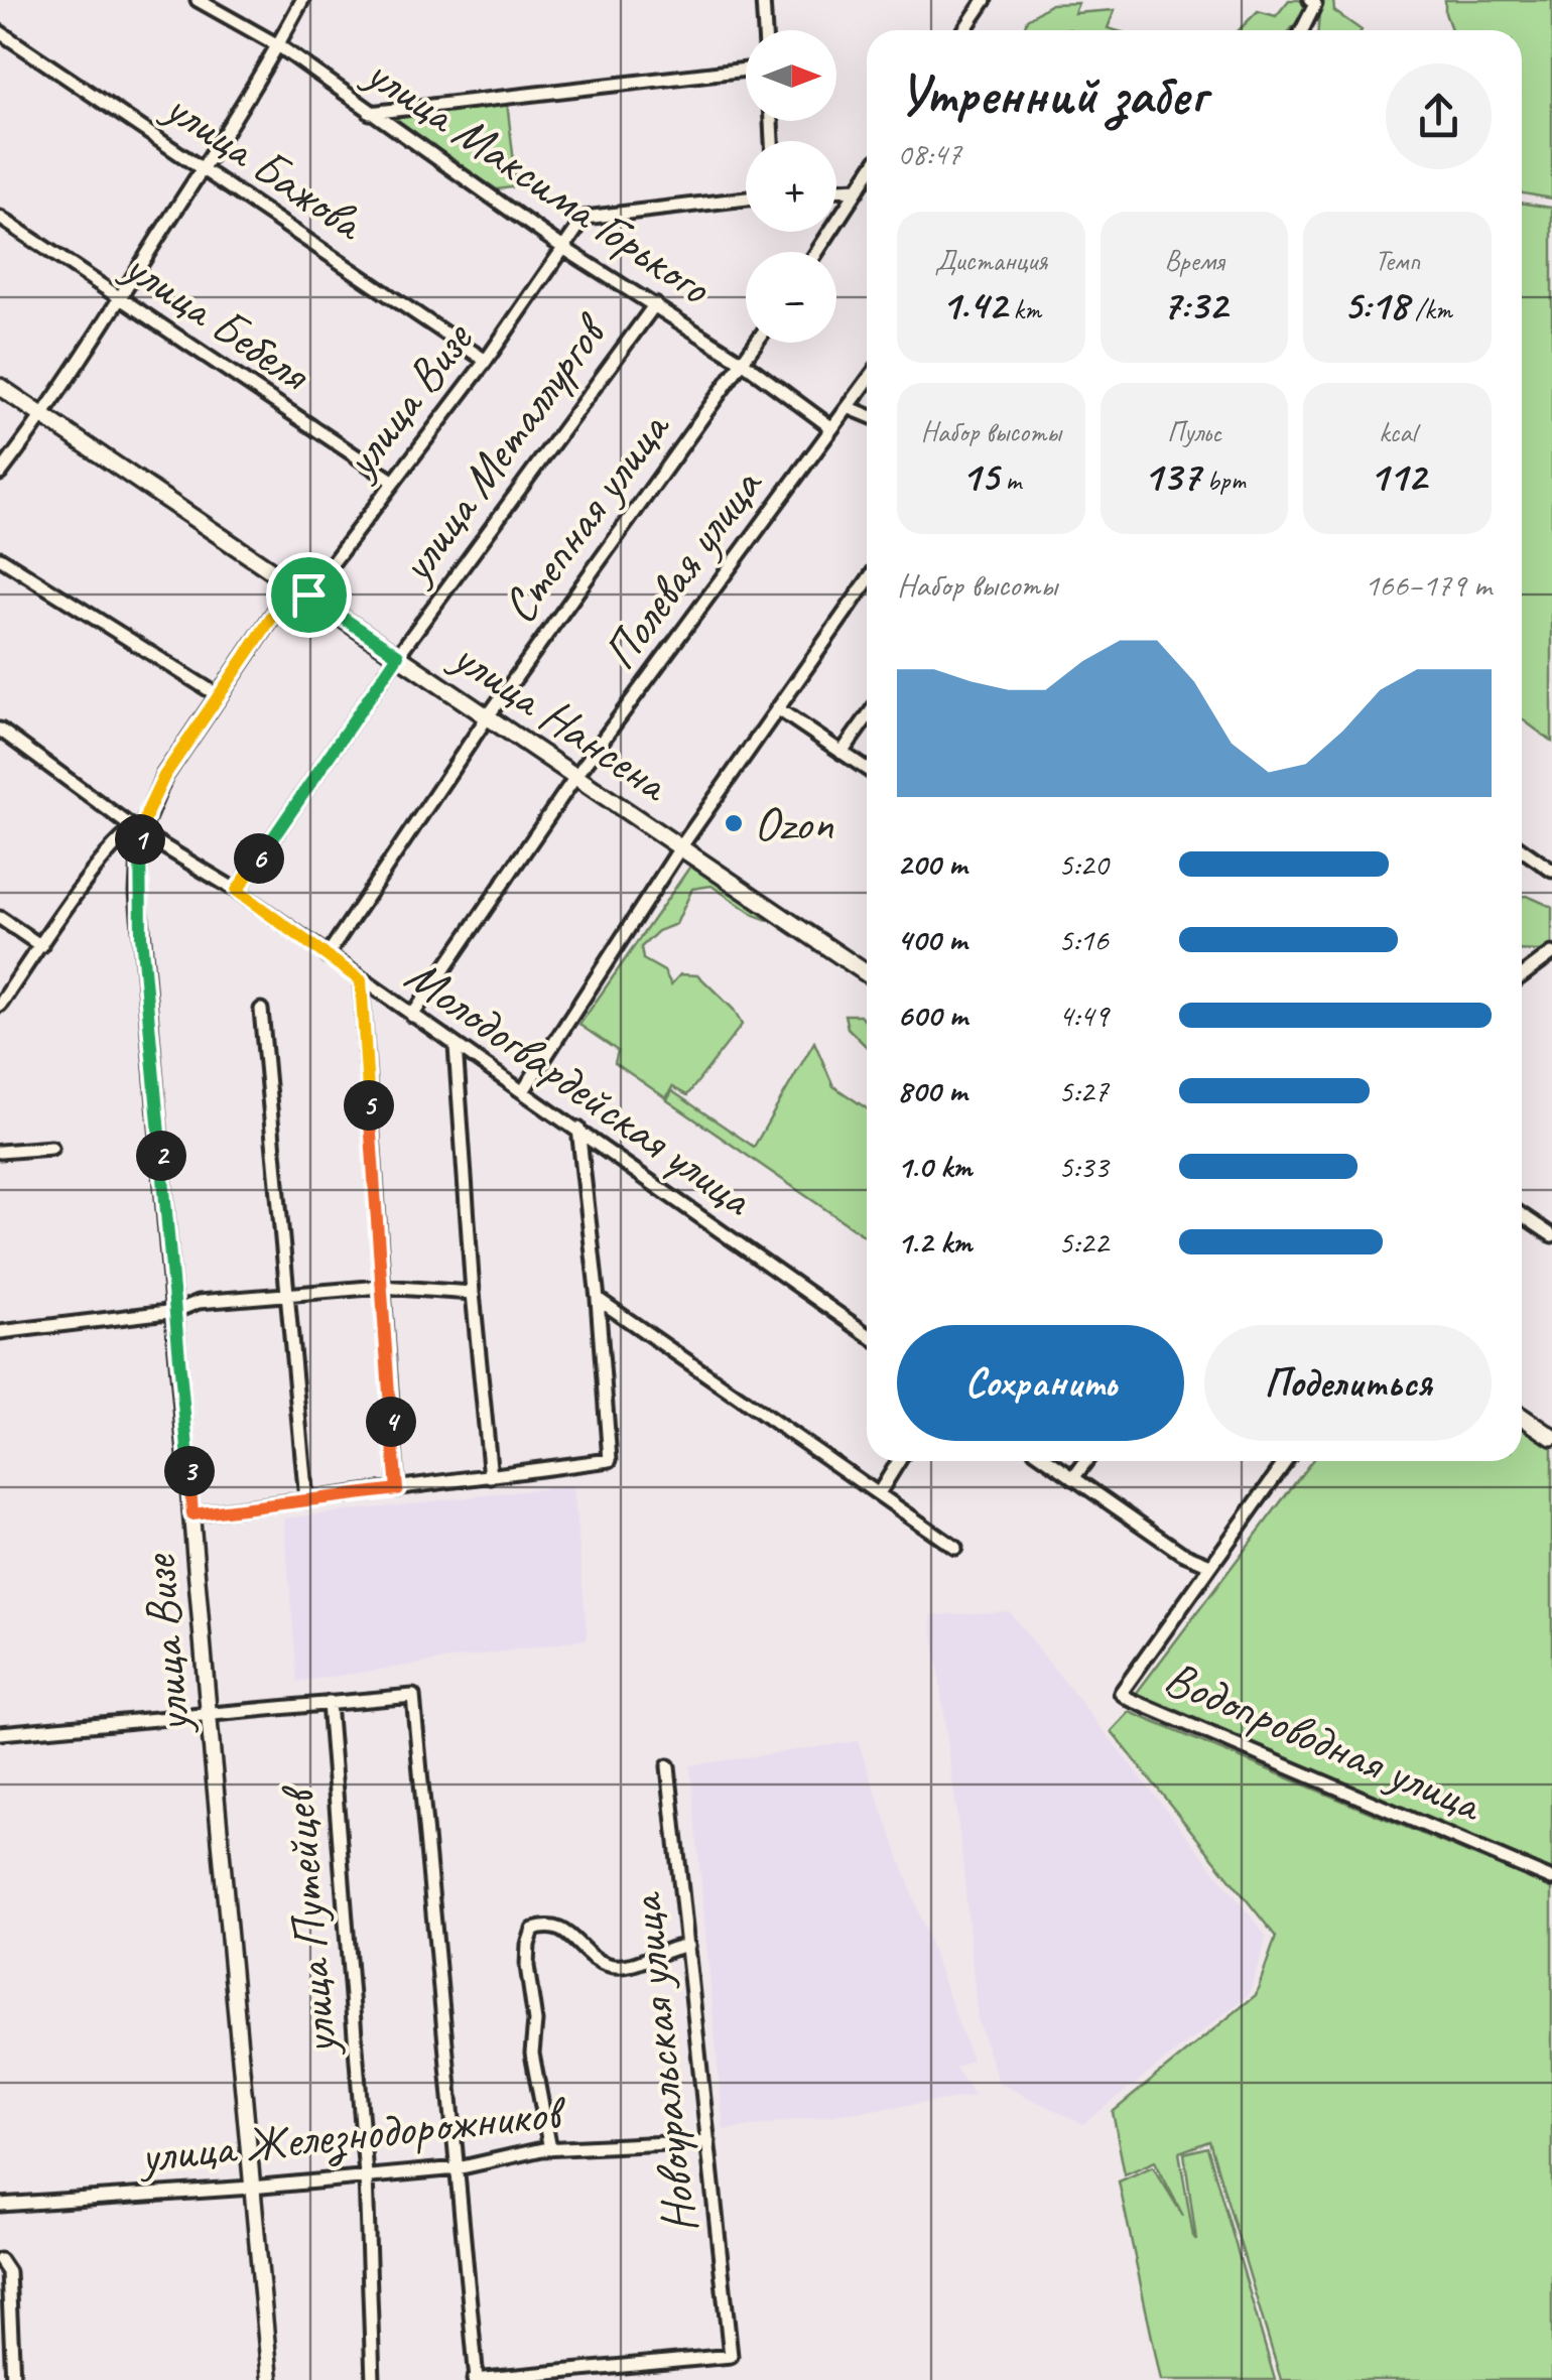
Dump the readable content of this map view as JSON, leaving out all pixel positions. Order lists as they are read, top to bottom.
{
  "streets": {
    "main road": ["улица Нансена"],
    "street": [
      "улица Бажова",
      "улица Максима Горького",
      "улица Бебеля",
      "улица Визе",
      "улица Металлургов",
      "Степная улица",
      "Полевая улица",
      "Молодогвардейская улица",
      "Водопроводная улица",
      "улица Путейцев",
      "Новоуральская улица",
      "улица Железнодорожников"
    ]
  },
  "crossings": [
    ["улица Бажова", "улица Визе"],
    ["улица Максима Горького", "улица Визе"],
    ["улица Максима Горького", "улица Металлургов"],
    ["улица Максима Горького", "Степная улица"],
    ["улица Максима Горького", "Полевая улица"],
    ["улица Бебеля", "улица Визе"],
    ["улица Визе", "улица Нансена"],
    ["улица Визе", "Молодогвардейская улица"],
    ["улица Визе", "улица Железнодорожников"],
    ["улица Металлургов", "улица Нансена"],
    ["улица Металлургов", "Молодогвардейская улица"],
    ["Степная улица", "улица Нансена"],
    ["Степная улица", "Молодогвардейская улица"],
    ["Полевая улица", "улица Нансена"],
    ["Полевая улица", "Молодогвардейская улица"],
    ["улица Путейцев", "улица Железнодорожников"],
    ["Новоуральская улица", "улица Железнодорожников"]
  ],
  "places": ["Ozon"],
  "north": "right",
  "page": {
    "map_buttons": ["+", "−"],
    "heading": ["Утренний забег", "08:47"],
    "stats": [
      ["Дистанция", "1.42 km"],
      ["Время", "7:32"],
      ["Темп", "5:18 /km"],
      ["Набор высоты", "15 m"],
      ["Пульс", "137 bpm"],
      ["kcal", "112"]
    ],
    "chart": ["Набор высоты", "166–179 m"],
    "pins": [
      "1",
      "6",
      "5",
      "2",
      "4",
      "3"
    ],
    "list": [
      {
        "name": "200 m",
        "note": "5:20"
      },
      {
        "name": "400 m",
        "note": "5:16"
      },
      {
        "name": "600 m",
        "note": "4:49"
      },
      {
        "name": "800 m",
        "note": "5:27"
      },
      {
        "name": "1.0 km",
        "note": "5:33"
      },
      {
        "name": "1.2 km",
        "note": "5:22"
      }
    ],
    "buttons": ["Сохранить", "Поделиться"]
  }
}
